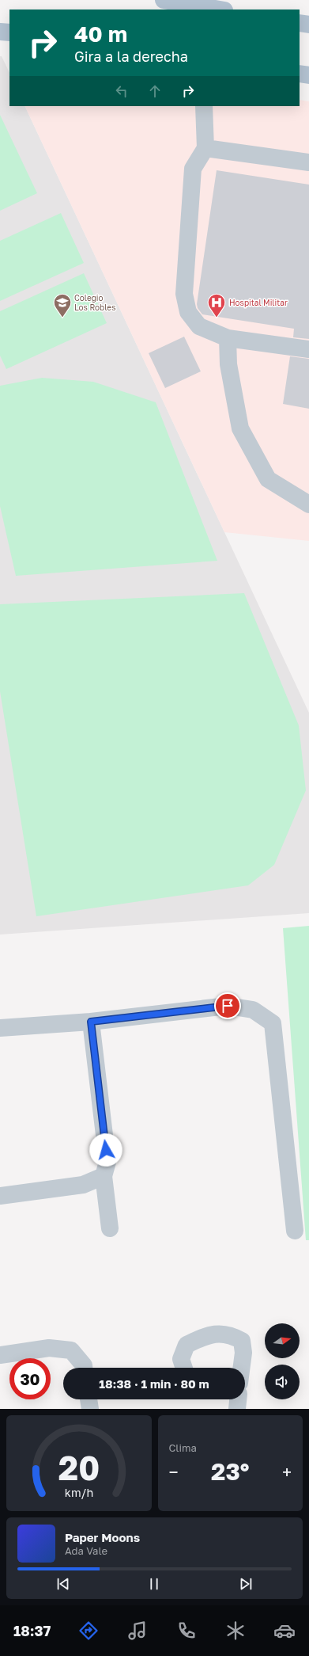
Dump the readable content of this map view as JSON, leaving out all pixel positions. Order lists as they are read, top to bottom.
{
  "places": {
    "school or university": ["Colegio Los Robles"],
    "hospital": ["Hospital Militar"]
  },
  "north": "right",
  "page": {
    "turn": ["40 m", "Gira a la derecha"],
    "limit": "30",
    "trip": "18:38 · 1 min · 80 m",
    "tile": "Clima",
    "heat": ["−", "23°", "+"],
    "song": ["Paper Moons", "Ada Vale"],
    "tabs": "18:37",
    "gauge": ["20", "km/h"]
  }
}
